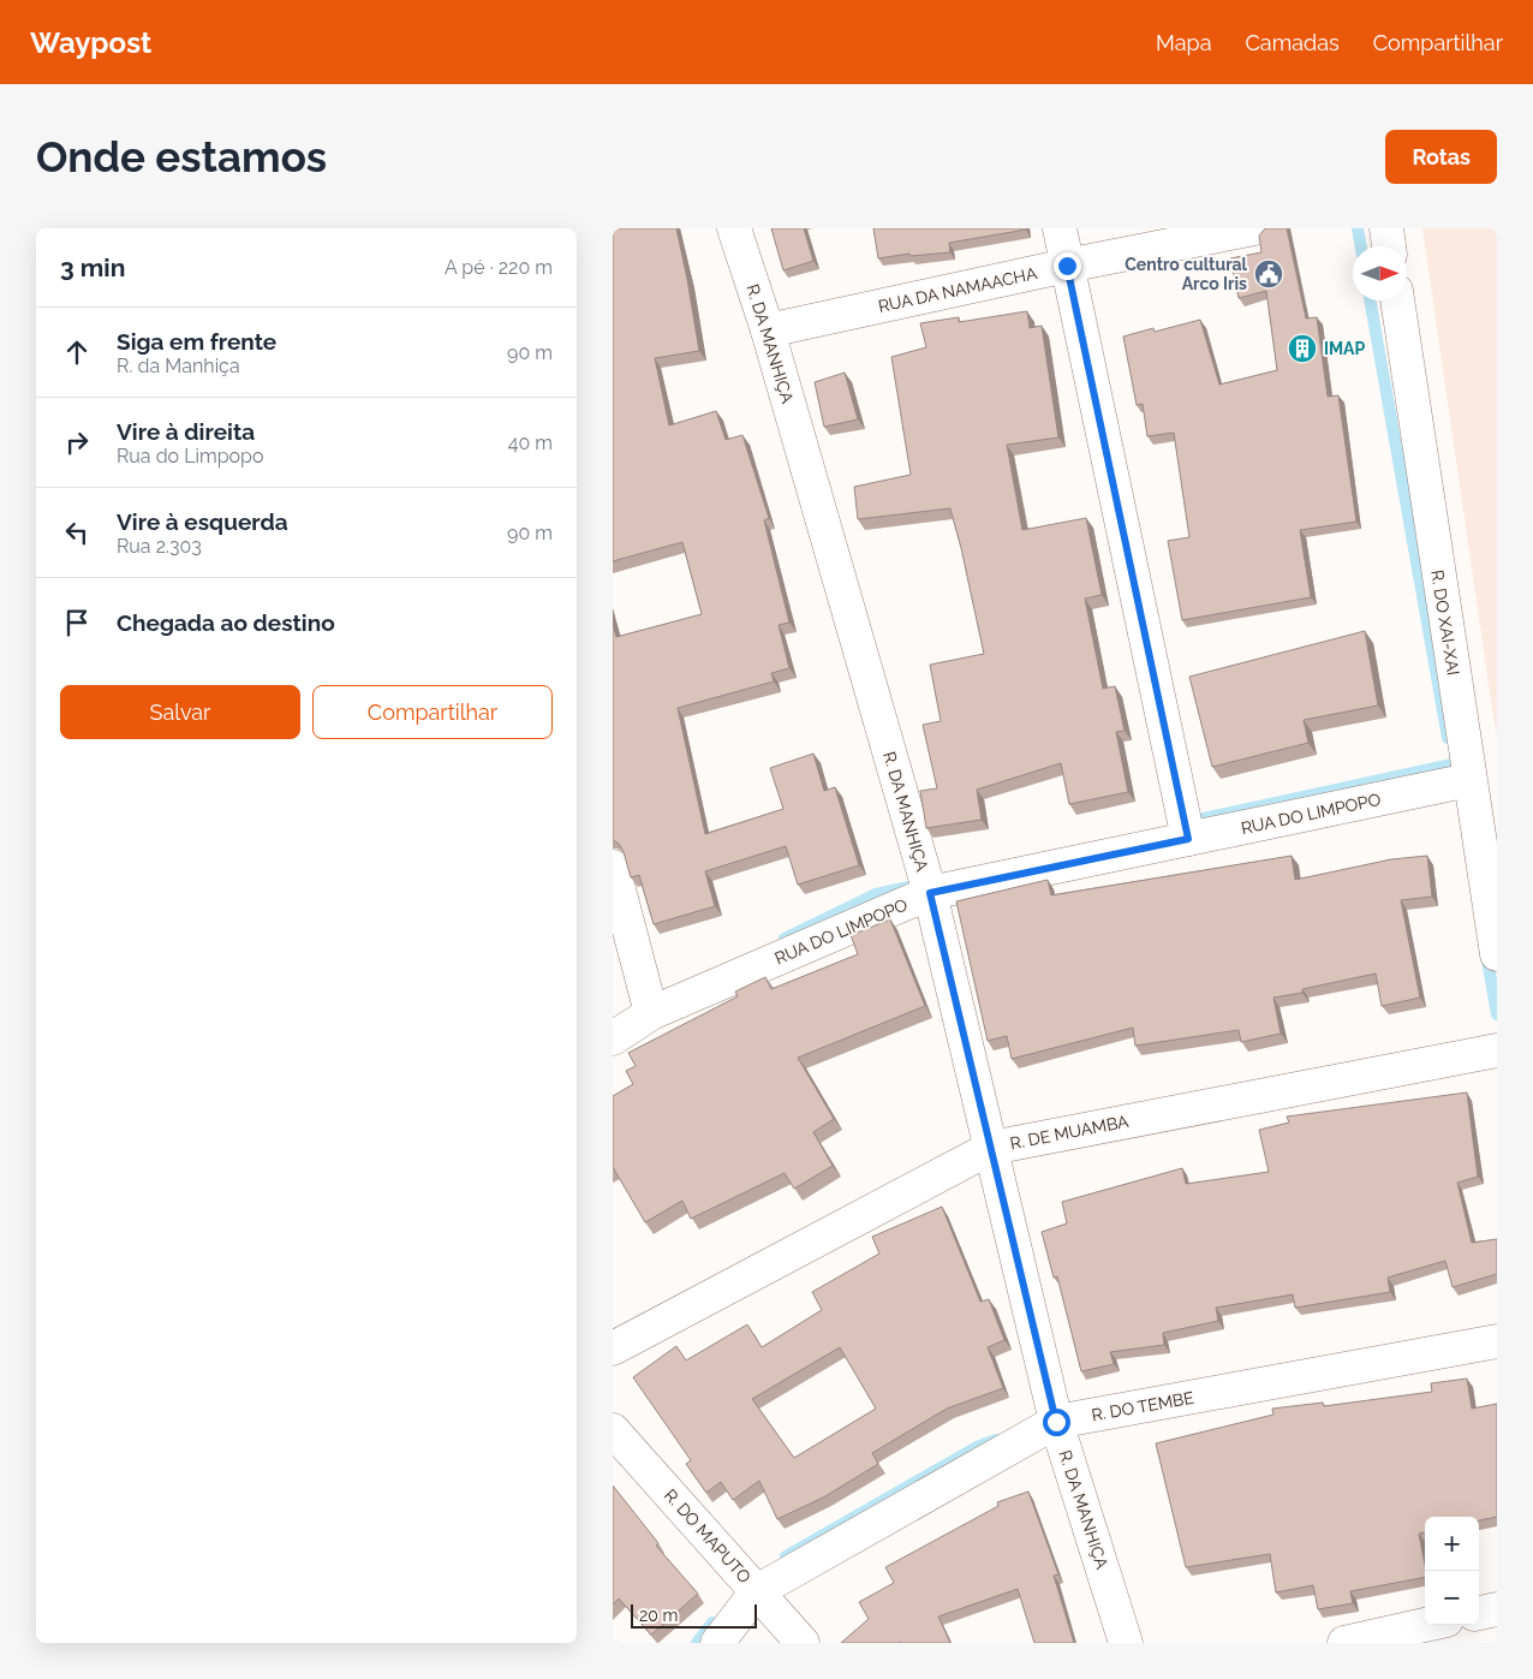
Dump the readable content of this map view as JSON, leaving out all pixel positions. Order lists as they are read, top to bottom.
{
  "streets": {
    "street": [
      "RUA DA NAMAACHA",
      "R. DA MANHIÇA",
      "R. DO XAI-XAI",
      "RUA DO LIMPOPO",
      "R. DE MUAMBA",
      "R. DO TEMBE",
      "R. DO MAPUTO"
    ]
  },
  "crossings": [
    ["RUA DA NAMAACHA", "R. DA MANHIÇA"],
    ["R. DA MANHIÇA", "RUA DO LIMPOPO"],
    ["R. DA MANHIÇA", "R. DE MUAMBA"],
    ["R. DA MANHIÇA", "R. DO TEMBE"],
    ["R. DO XAI-XAI", "RUA DO LIMPOPO"],
    ["R. DO TEMBE", "R. DO MAPUTO"]
  ],
  "places": {
    "public building": ["Centro cultural Arco Iris"],
    "building": ["IMAP"]
  },
  "scale_bar": "20 m",
  "north": "right",
  "page": {
    "header": "Waypost",
    "nav": ["Mapa", "Camadas", "Compartilhar"],
    "buttons": [
      "Rotas",
      ["Salvar", "Compartilhar"]
    ],
    "title": "Onde estamos",
    "heading": ["3 min", "A pé · 220 m"],
    "list": [
      ["Siga em frente", "R. da Manhiça", "90 m"],
      ["Vire à direita", "Rua do Limpopo", "40 m"],
      ["Vire à esquerda", "Rua 2.303", "90 m"],
      "Chegada ao destino"
    ],
    "map_buttons": ["+", "−"],
    "scale": "20 m"
  }
}
